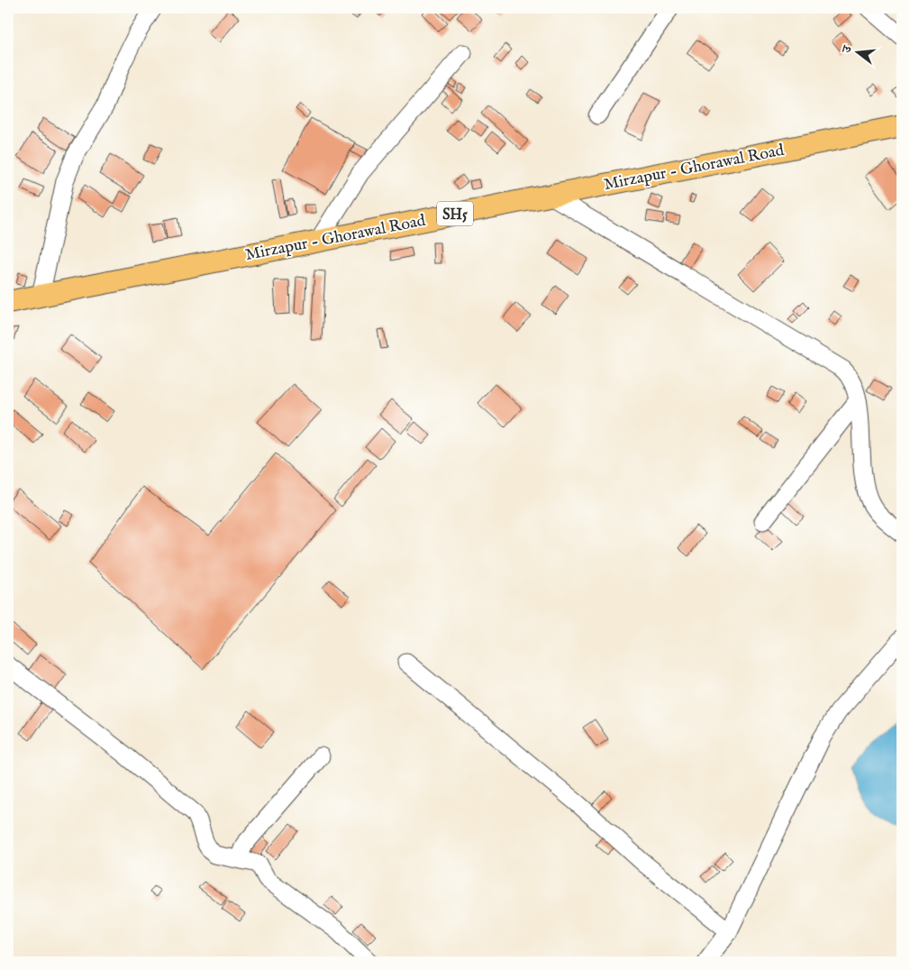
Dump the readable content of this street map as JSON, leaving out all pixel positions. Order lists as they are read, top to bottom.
{
  "streets": {
    "main road": ["Mirzapur - Ghorawal Road", "SH5"]
  },
  "north": "left"
}
